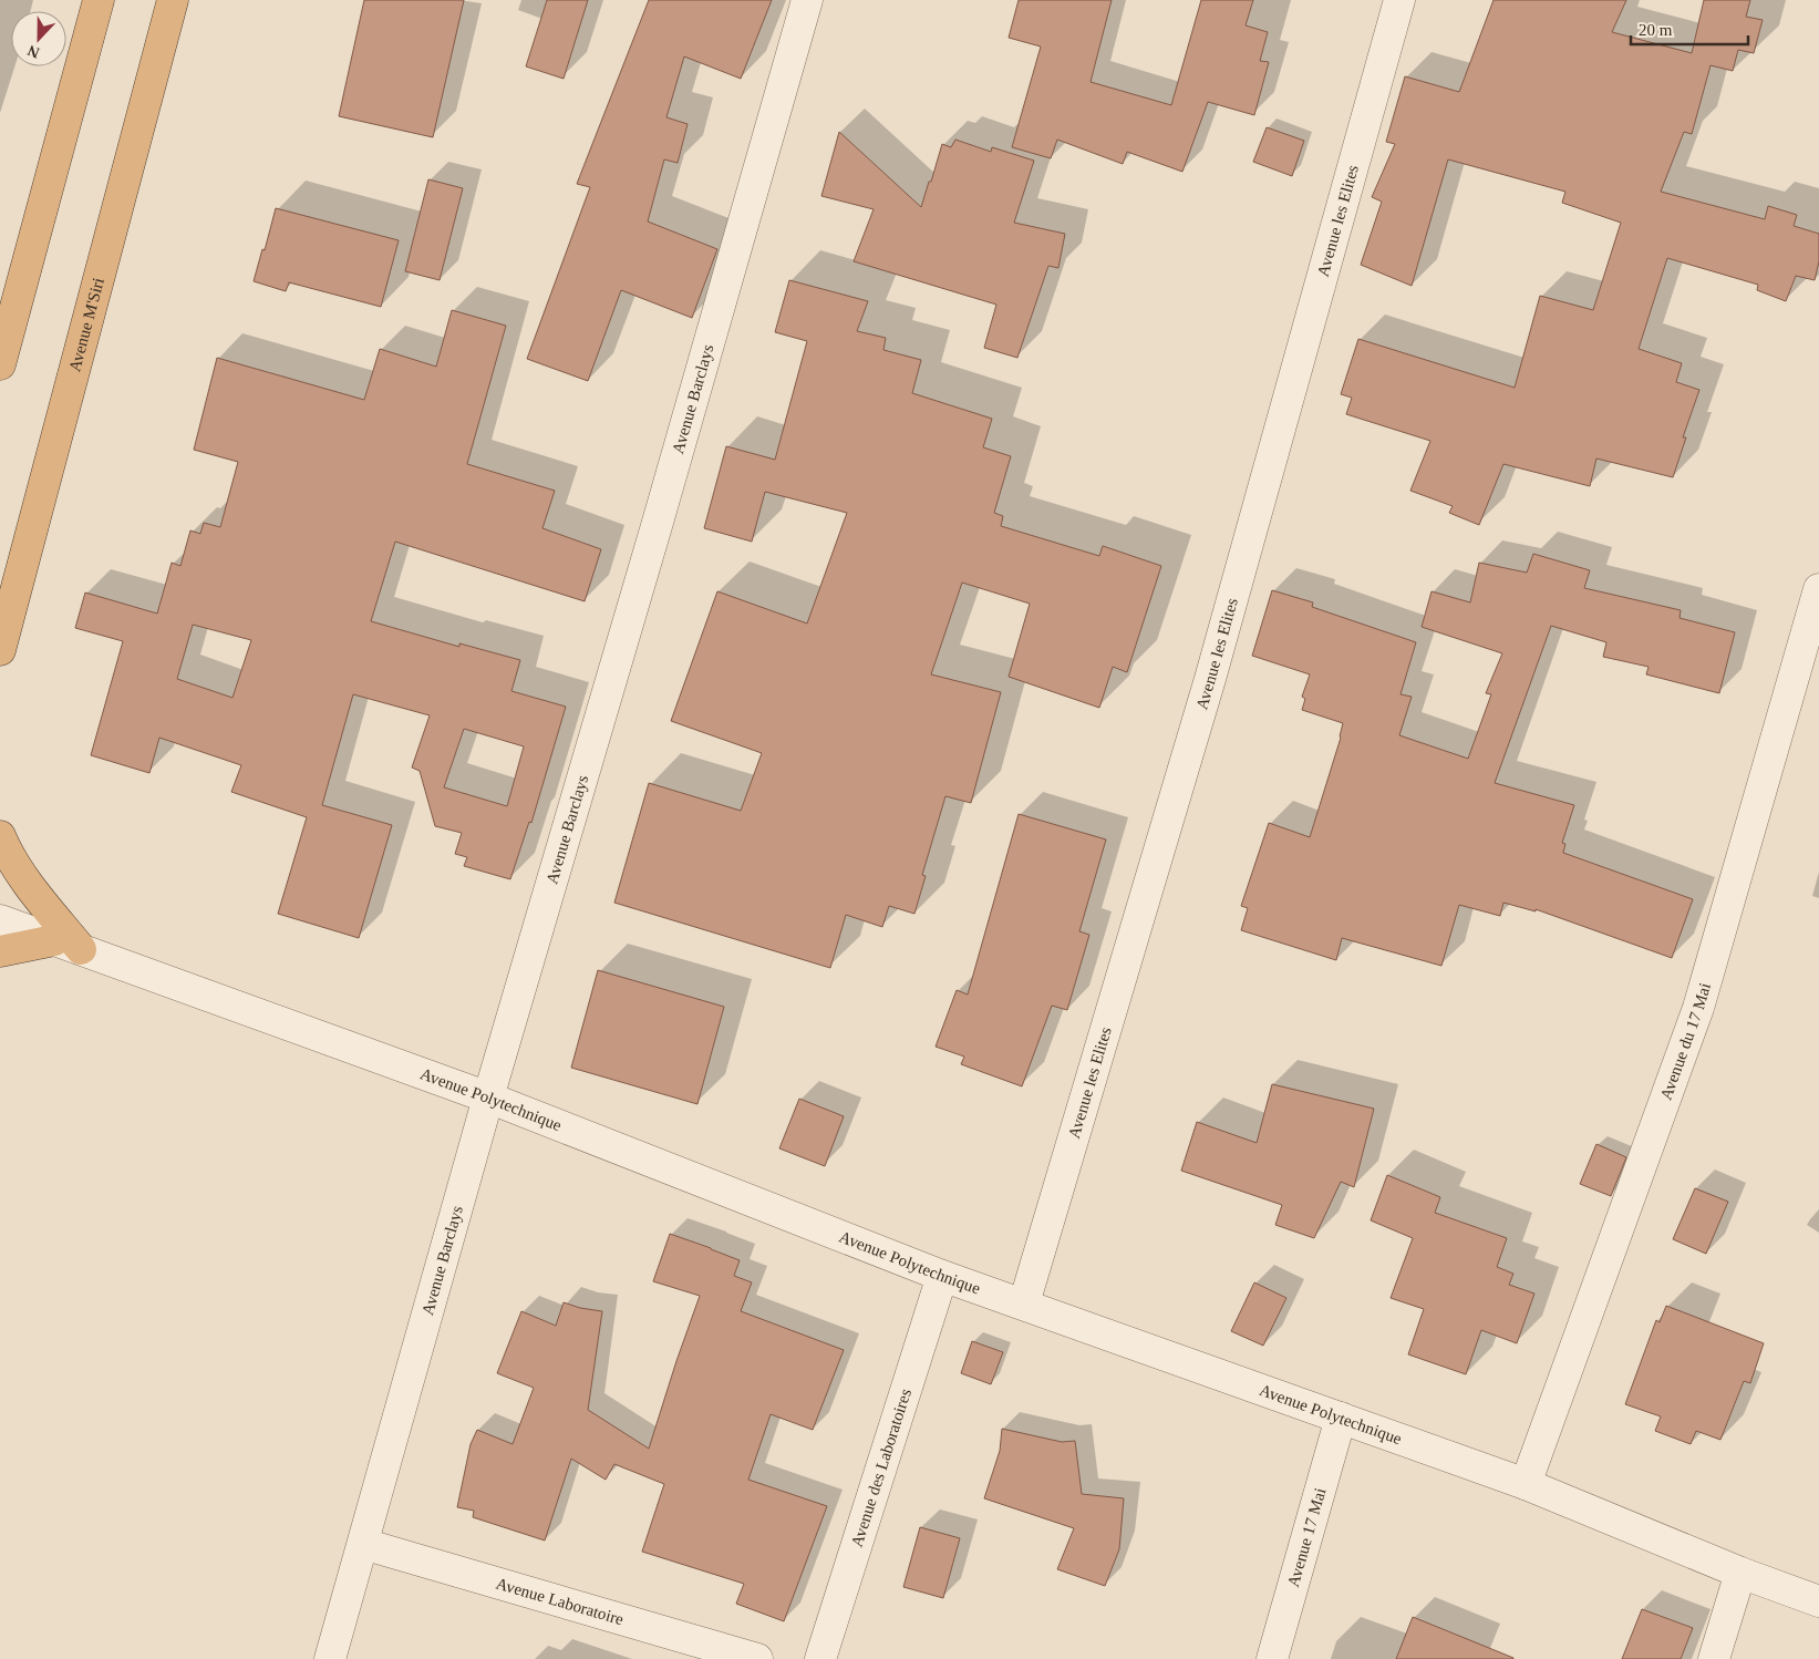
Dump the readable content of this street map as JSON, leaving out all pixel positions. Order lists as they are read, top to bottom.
{
  "streets": {
    "highway": ["Avenue M'Siri"],
    "street": [
      "Avenue les Elites",
      "Avenue Barclays",
      "Avenue du 17 Mai",
      "Avenue Polytechnique",
      "Avenue des Laboratoires",
      "Avenue 17 Mai",
      "Avenue Laboratoire"
    ]
  },
  "crossings": [
    ["Avenue les Elites", "Avenue Polytechnique"],
    ["Avenue Barclays", "Avenue Polytechnique"],
    ["Avenue Barclays", "Avenue Laboratoire"],
    ["Avenue du 17 Mai", "Avenue Polytechnique"],
    ["Avenue Polytechnique", "Avenue des Laboratoires"],
    ["Avenue Polytechnique", "Avenue 17 Mai"]
  ],
  "scale_bar": "20 m",
  "north": "bottom"
}
